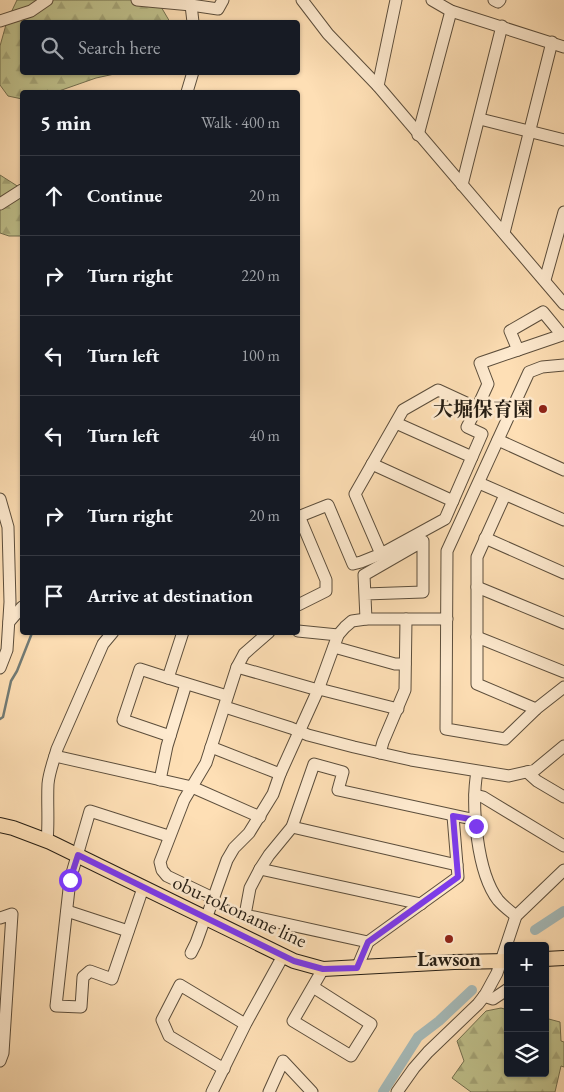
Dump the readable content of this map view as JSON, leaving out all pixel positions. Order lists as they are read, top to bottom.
{
  "streets": {
    "main road": ["obu-tokoname line"]
  },
  "places": ["大堀保育園", "Lawson"],
  "page": {
    "search": "Search here",
    "heading": ["5 min", "Walk · 400 m"],
    "list": [
      ["Continue", "20 m"],
      ["Turn right", "220 m"],
      ["Turn left", "100 m"],
      ["Turn left", "40 m"],
      ["Turn right", "20 m"],
      "Arrive at destination"
    ],
    "map_buttons": ["+", "−"]
  }
}
